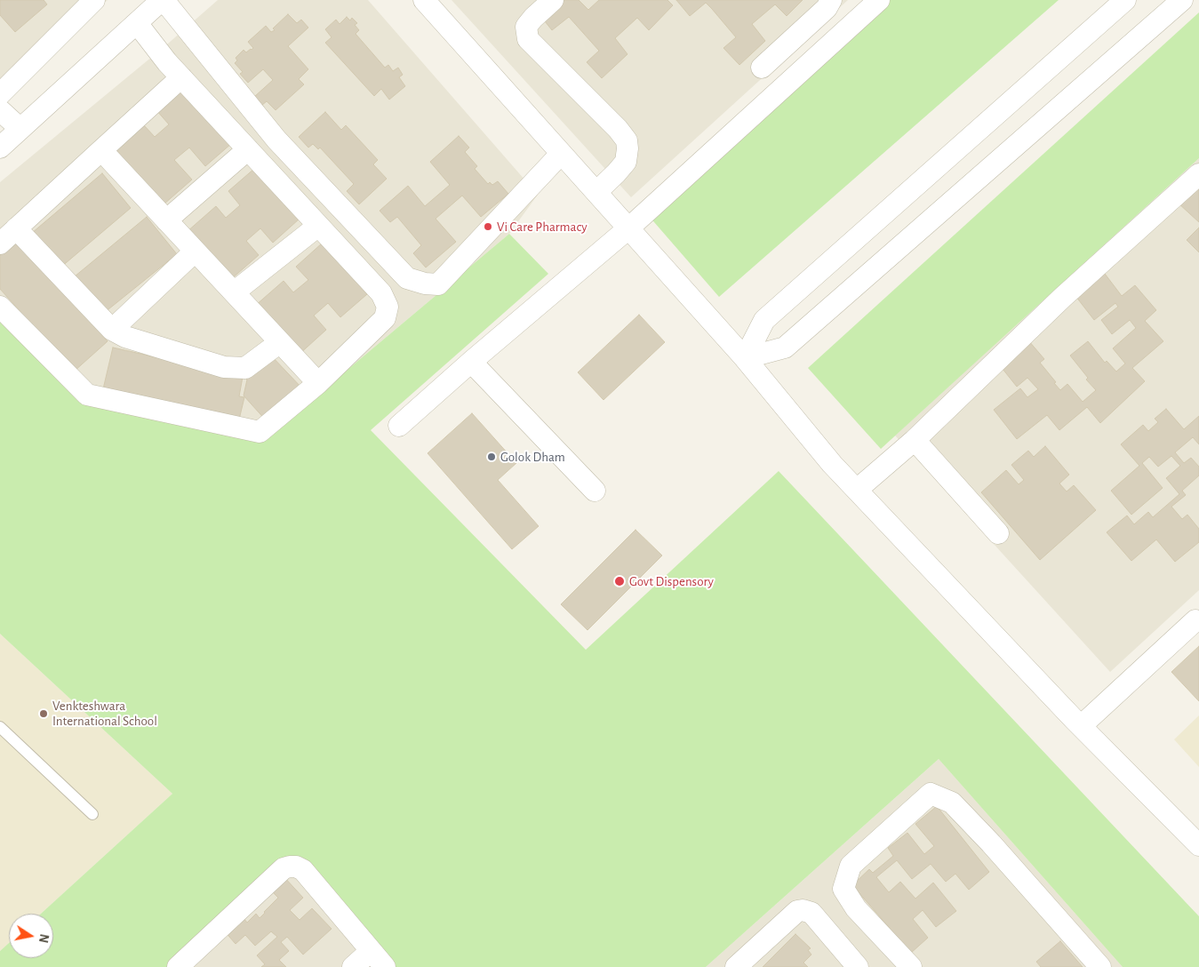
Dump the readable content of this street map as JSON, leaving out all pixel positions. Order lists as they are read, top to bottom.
{
  "places": [
    "Vi Care Pharmacy",
    "Golok Dham",
    "Govt Dispensory",
    "Venkteshwara International School"
  ],
  "north": "right"
}
